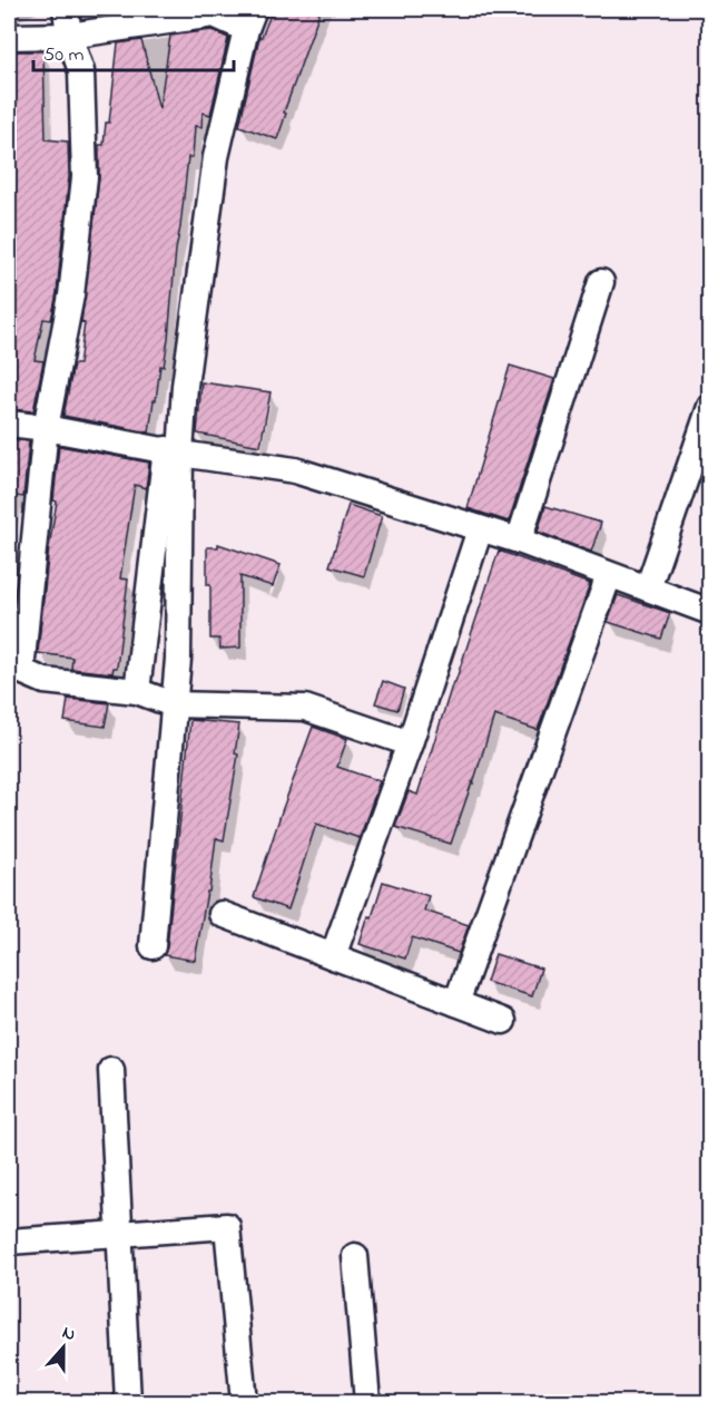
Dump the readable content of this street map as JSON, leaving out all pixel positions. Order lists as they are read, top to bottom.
{
  "scale_bar": "50 m",
  "north": "top"
}
